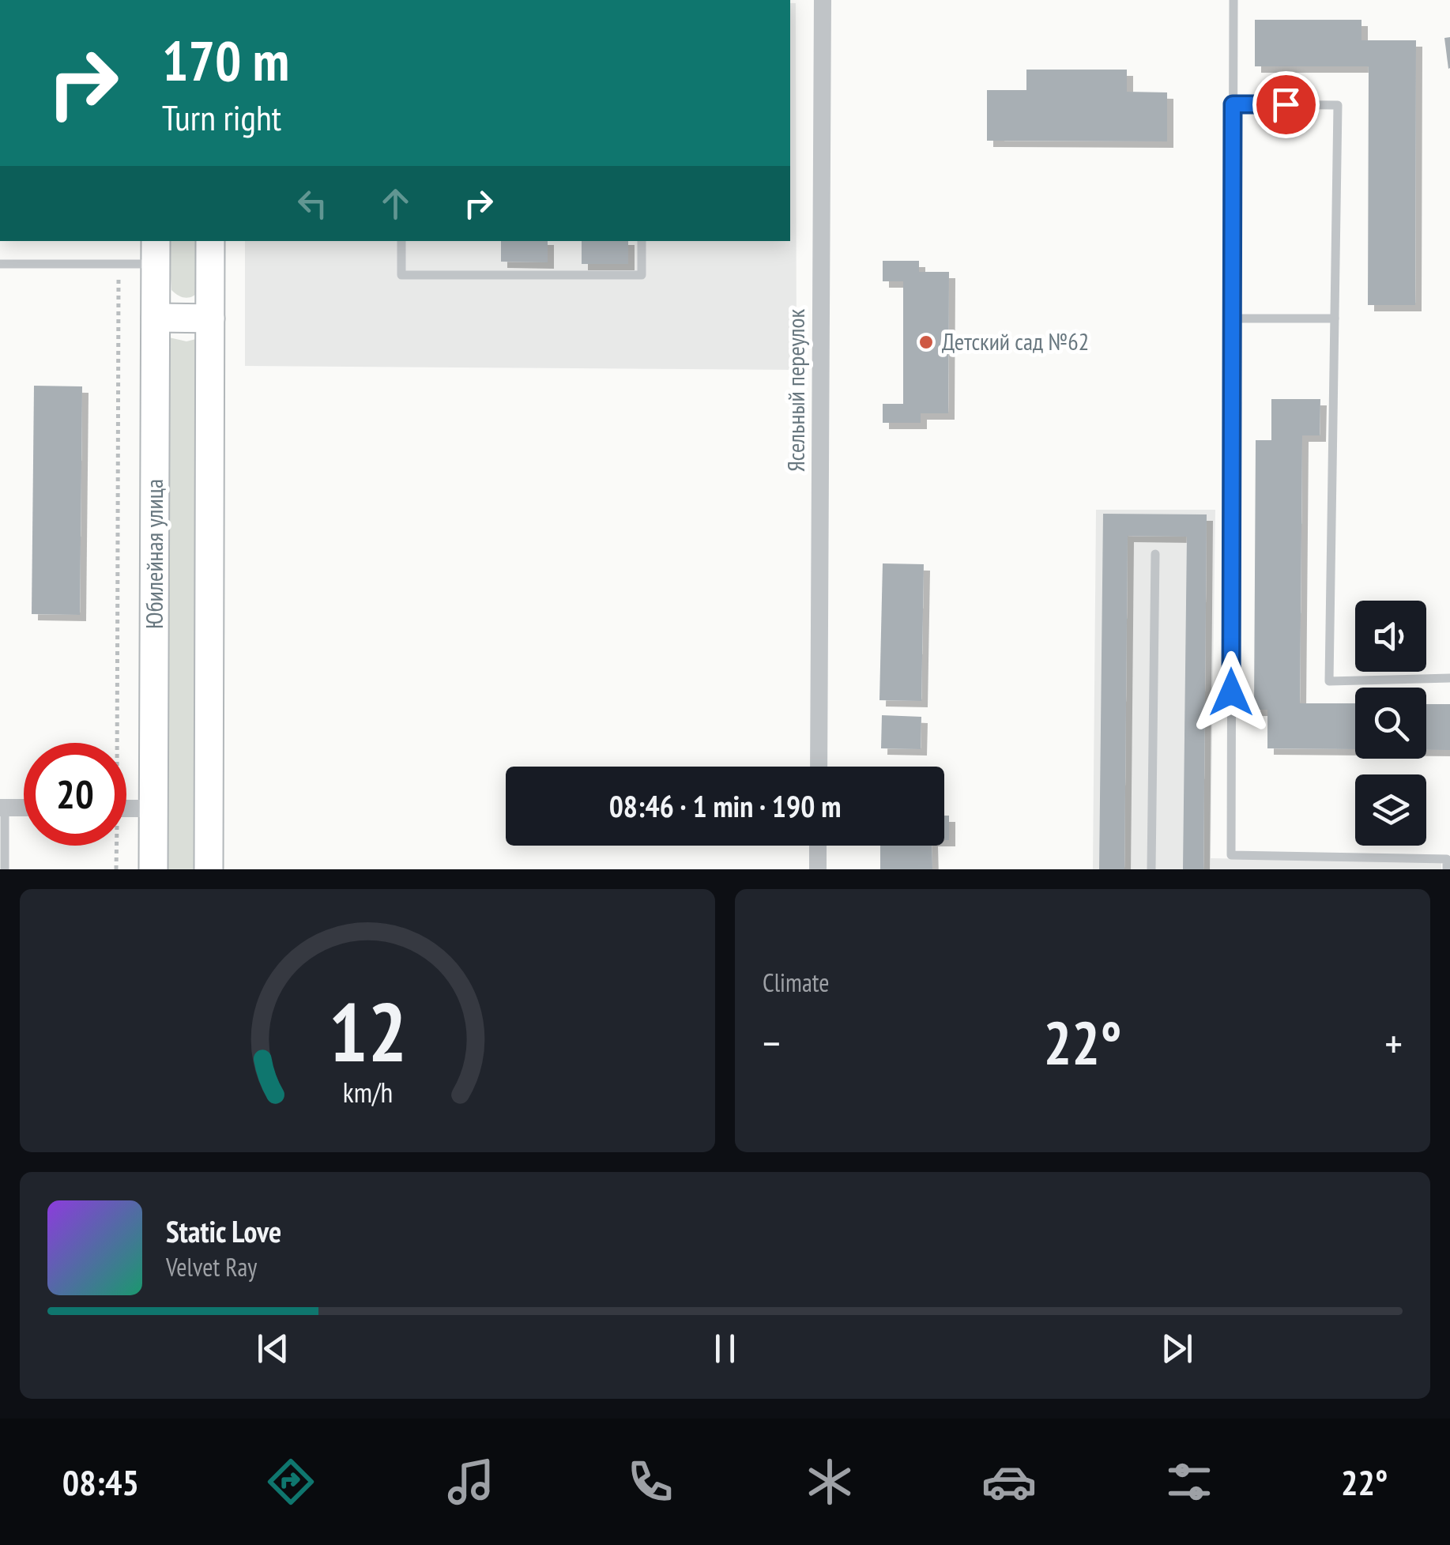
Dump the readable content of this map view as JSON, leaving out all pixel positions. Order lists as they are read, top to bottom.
{
  "streets": {
    "main road": ["Юбилейная улица"],
    "street": ["Ясельный переулок"]
  },
  "places": ["Детский сад №62"],
  "page": {
    "turn": ["170 m", "Turn right"],
    "limit": "20",
    "trip": "08:46 · 1 min · 190 m",
    "tile": "Climate",
    "heat": ["−", "22°", "+"],
    "song": ["Static Love", "Velvet Ray"],
    "tabs": ["08:45", "22°"],
    "gauge": ["12", "km/h"]
  }
}
